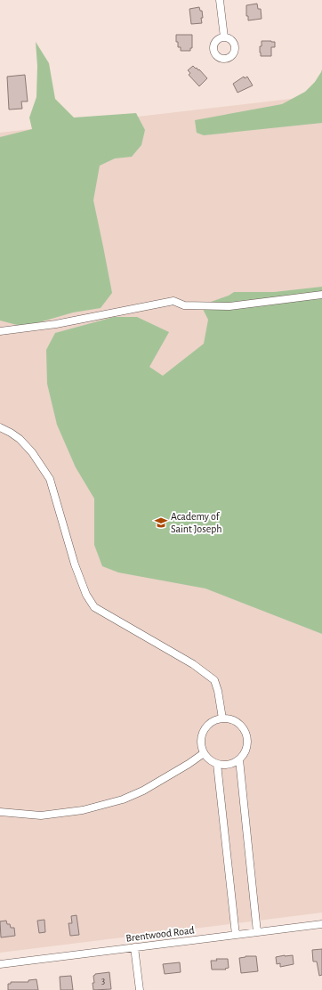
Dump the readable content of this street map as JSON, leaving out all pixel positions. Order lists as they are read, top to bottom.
{
  "streets": {
    "street": ["Brentwood Road"]
  },
  "places": {
    "school or university": ["Academy of Saint Joseph"]
  },
  "house_numbers": ["3"]
}
